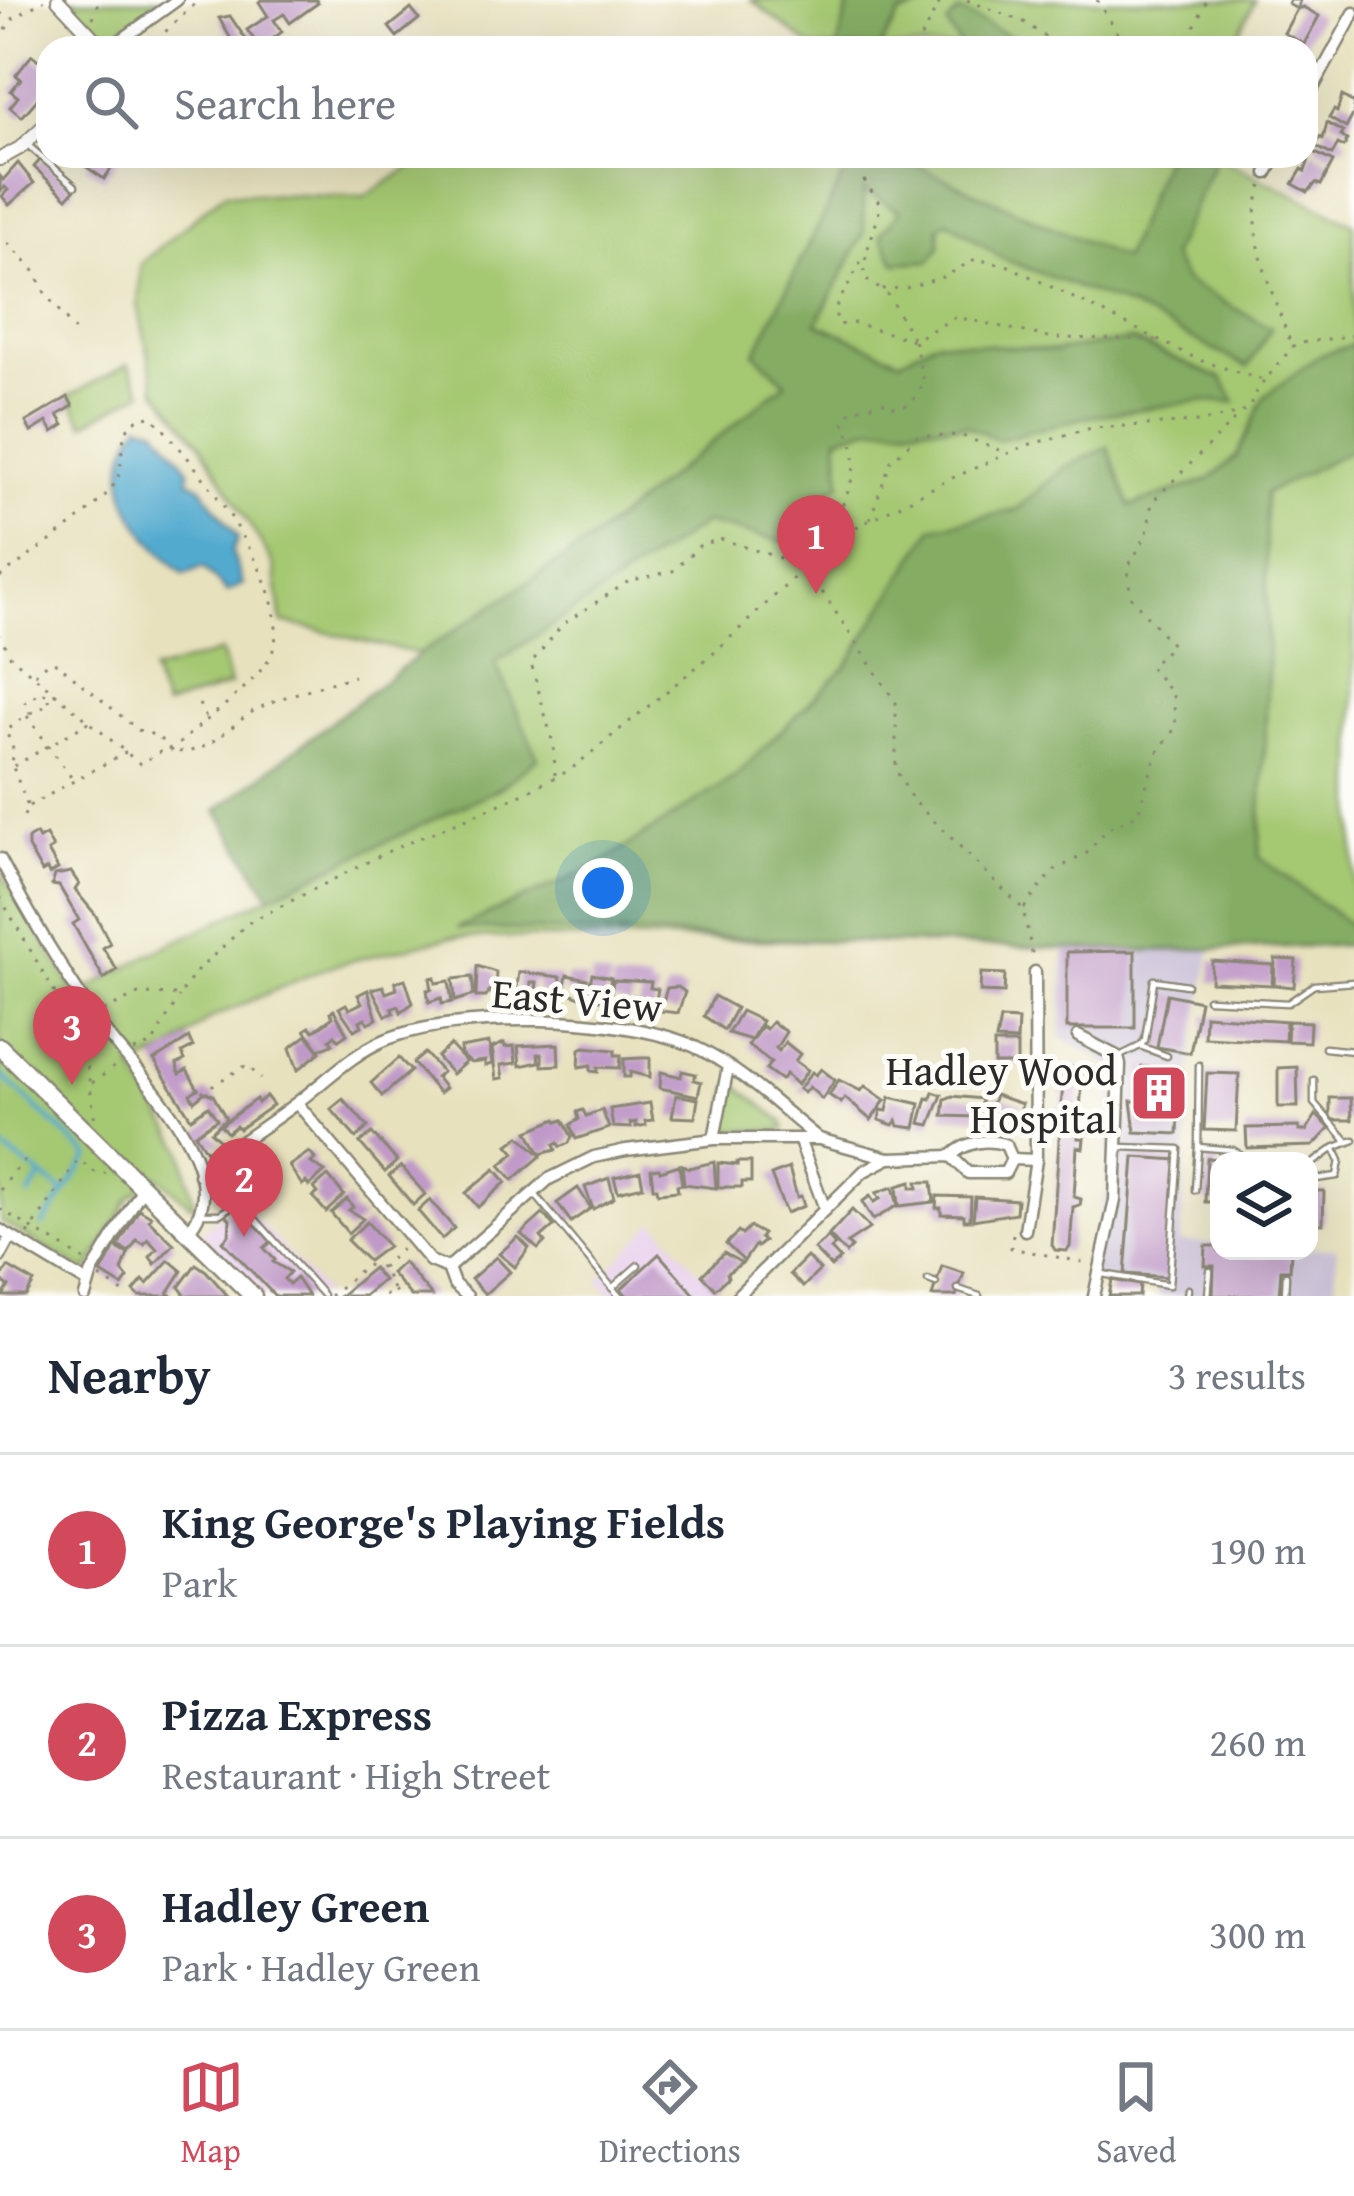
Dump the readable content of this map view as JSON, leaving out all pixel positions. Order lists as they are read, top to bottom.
{
  "streets": {
    "street": ["East View"]
  },
  "places": {
    "building": ["Hadley Wood Hospital"]
  },
  "page": {
    "search": "Search here",
    "pins": ["1", "3", "2"],
    "heading": ["Nearby", "3 results"],
    "list": [
      {
        "mark": "1",
        "name": "King George's Playing Fields",
        "note": "Park",
        "value": "190 m"
      },
      {
        "mark": "2",
        "name": "Pizza Express",
        "note": "Restaurant · High Street",
        "value": "260 m"
      },
      {
        "mark": "3",
        "name": "Hadley Green",
        "note": "Park · Hadley Green",
        "value": "300 m"
      }
    ],
    "nav": ["Map", "Directions", "Saved"]
  }
}
